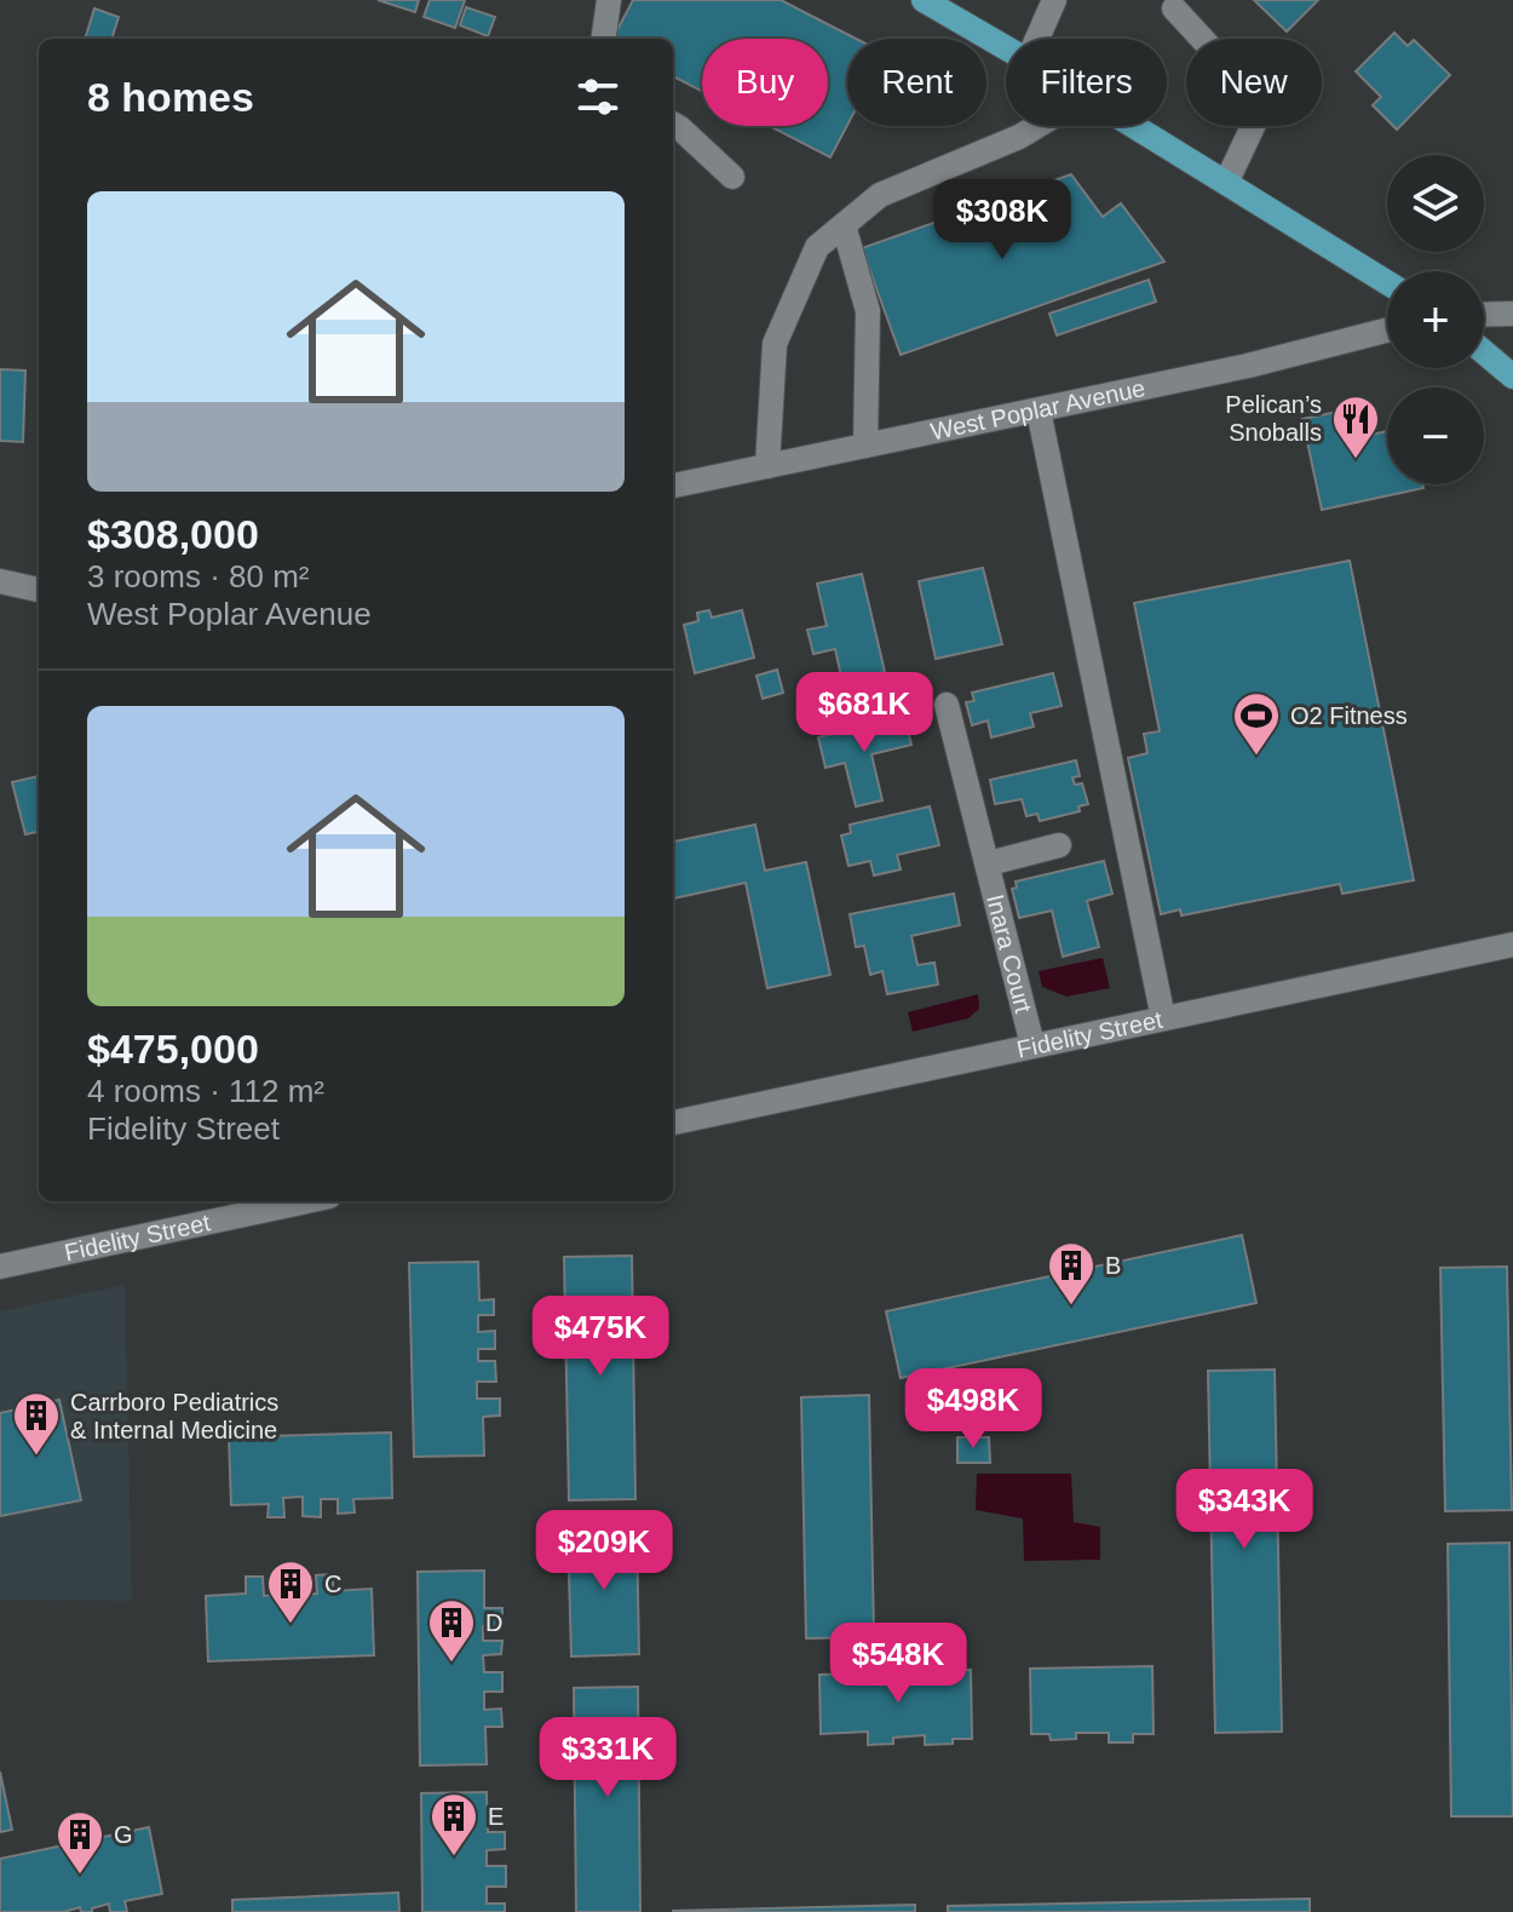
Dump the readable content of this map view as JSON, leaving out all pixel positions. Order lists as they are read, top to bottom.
{
  "streets": {
    "street": ["West Poplar Avenue", "Inara Court", "Fidelity Street"]
  },
  "crossings": [
    ["Inara Court", "Fidelity Street"]
  ],
  "places": {
    "restaurant": ["Pelican’s Snoballs"],
    "sports": ["O2 Fitness"],
    "building": [
      "B",
      "Carrboro Pediatrics & Internal Medicine",
      "C",
      "D",
      "E",
      "G"
    ]
  },
  "page": {
    "chip": [
      "Buy",
      "Rent",
      "Filters",
      "New"
    ],
    "heading": "8 homes",
    "map_buttons": ["+", "−"],
    "list": [
      {
        "name": "$308,000",
        "note": "3 rooms · 80 m² · West Poplar Avenue"
      },
      {
        "name": "$475,000",
        "note": "4 rooms · 112 m² · Fidelity Street"
      }
    ],
    "price": [
      "$308K",
      "$681K",
      "$475K",
      "$498K",
      "$343K",
      "$209K",
      "$548K",
      "$331K"
    ]
  }
}
